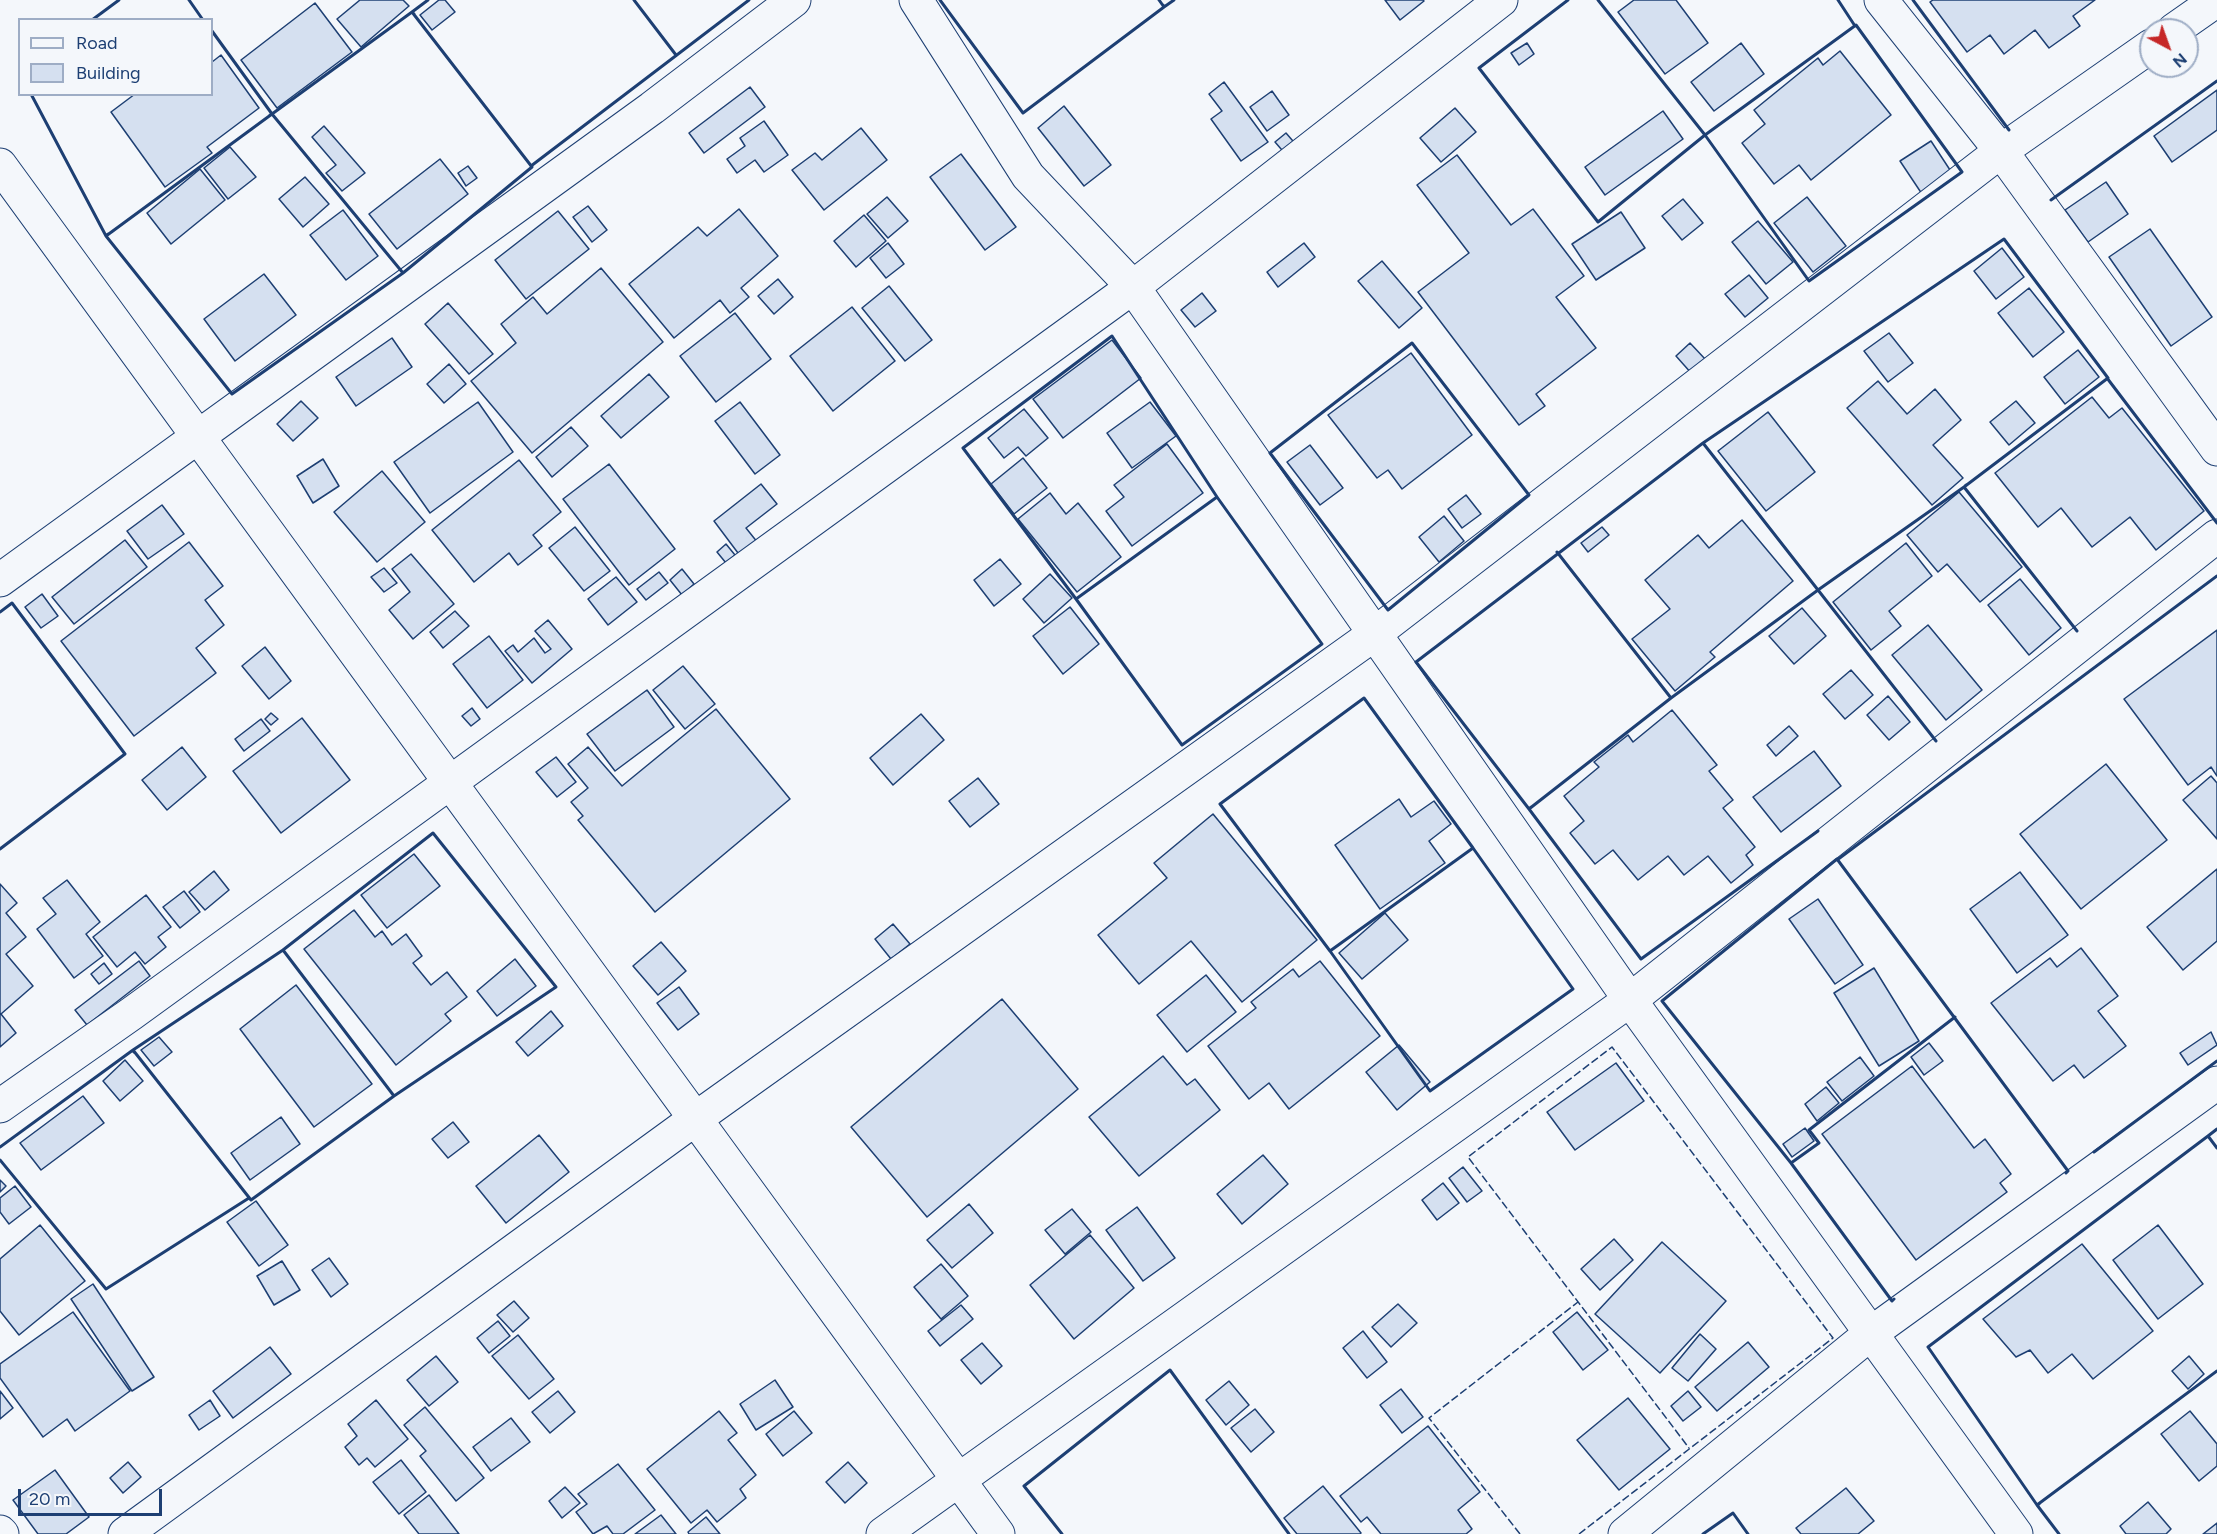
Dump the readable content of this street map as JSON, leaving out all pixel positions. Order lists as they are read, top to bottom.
{
  "legend": ["Road", "Building"],
  "scale_bar": "20 m",
  "north": "bottom right"
}
